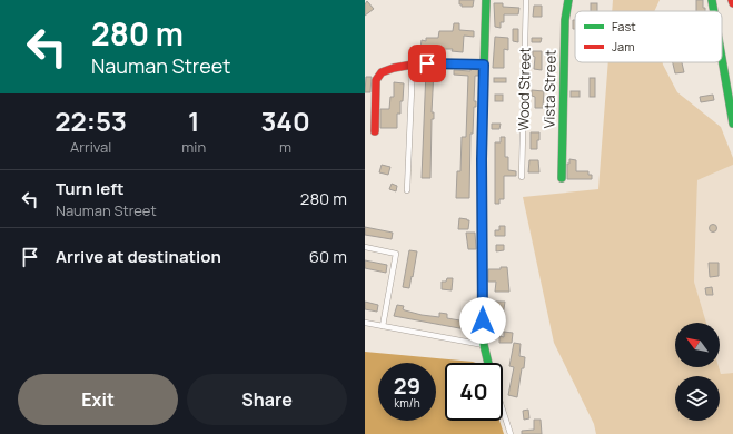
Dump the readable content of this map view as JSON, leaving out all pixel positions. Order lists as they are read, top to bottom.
{
  "streets": {
    "main road": ["Vista Street"],
    "street": ["Wood Street"]
  },
  "legend": ["Fast", "Jam"],
  "north": "top left",
  "page": {
    "turn": ["280 m", "Nauman Street"],
    "eta": [
      "22:53",
      "Arrival",
      "1",
      "min",
      "340",
      "m"
    ],
    "list": [
      {
        "name": "Turn left",
        "note": "Nauman Street",
        "value": "280 m"
      },
      {
        "name": "Arrive at destination",
        "value": "60 m"
      }
    ],
    "speed": "29 km/h",
    "limit": "40",
    "buttons": ["Exit", "Share"]
  }
}
